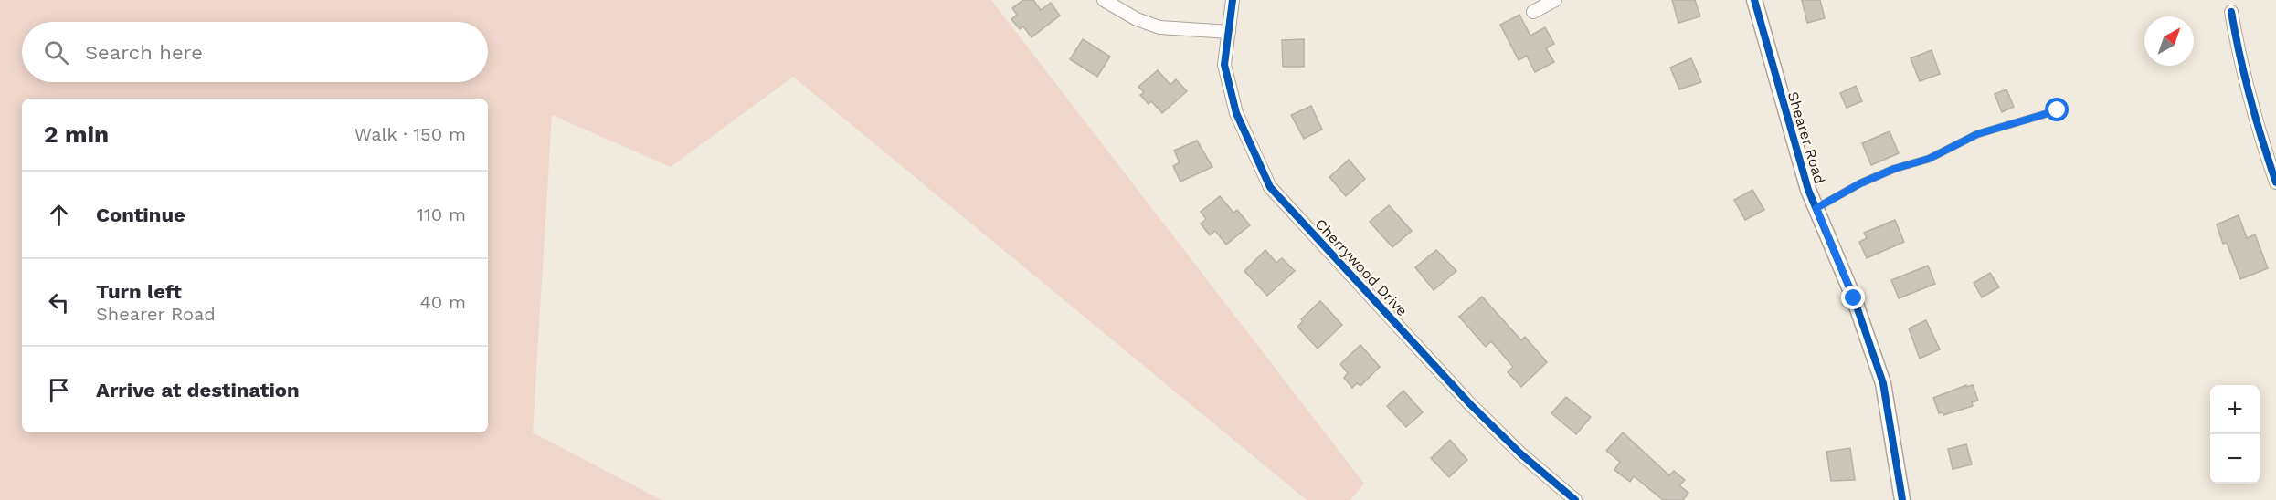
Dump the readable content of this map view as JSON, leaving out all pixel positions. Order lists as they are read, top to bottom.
{
  "streets": {
    "street": ["Shearer Road", "Cherrywood Drive"]
  },
  "north": "top right",
  "page": {
    "search": "Search here",
    "heading": ["2 min", "Walk · 150 m"],
    "list": [
      ["Continue", "110 m"],
      ["Turn left", "Shearer Road", "40 m"],
      "Arrive at destination"
    ],
    "map_buttons": ["+", "−"]
  }
}
